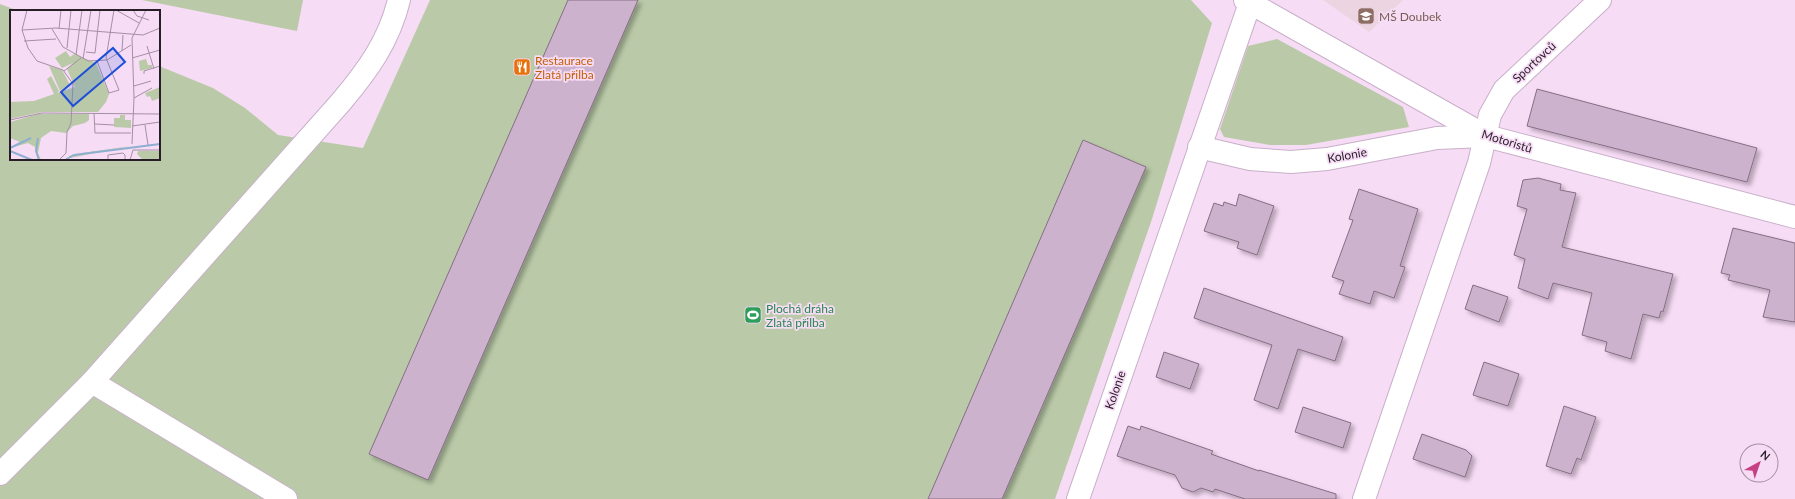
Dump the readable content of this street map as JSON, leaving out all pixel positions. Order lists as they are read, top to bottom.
{
  "streets": {
    "street": ["Sportovců", "Motoristů", "Kolonie"]
  },
  "crossings": [
    ["Sportovců", "Motoristů"],
    ["Sportovců", "Kolonie"],
    ["Motoristů", "Kolonie"]
  ],
  "places": {
    "school or university": ["MŠ Doubek"],
    "restaurant": ["Restaurace Zlatá přilba"],
    "sports": ["Plochá dráha Zlatá přilba"]
  },
  "north": "top right"
}
